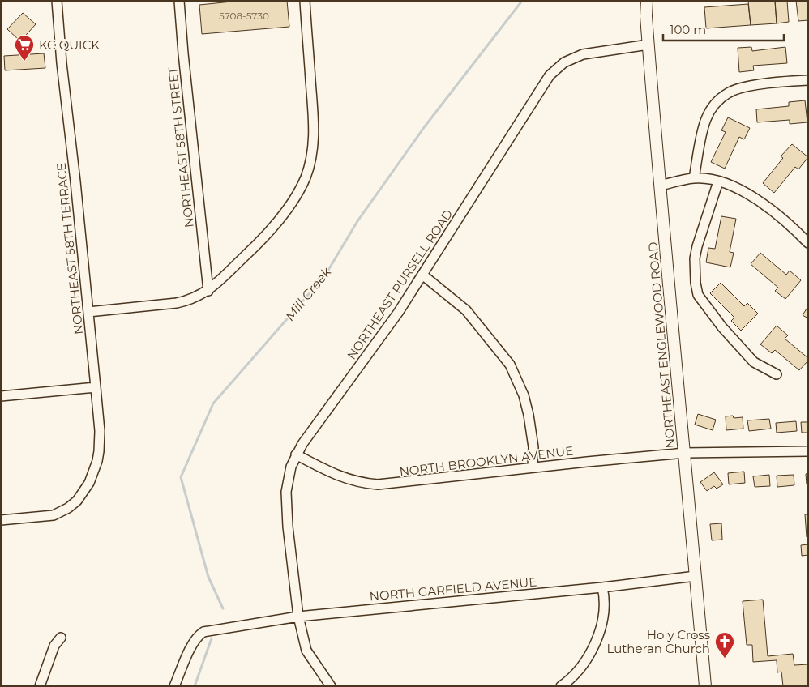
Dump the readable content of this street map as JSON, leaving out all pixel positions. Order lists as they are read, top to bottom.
{
  "streets": {
    "main road": ["NORTHEAST ENGLEWOOD ROAD"],
    "street": [
      "NORTHEAST 58TH STREET",
      "NORTHEAST 58TH TERRACE",
      "NORTHEAST PURSELL ROAD",
      "NORTH BROOKLYN AVENUE",
      "NORTH GARFIELD AVENUE"
    ]
  },
  "crossings": [
    ["NORTHEAST PURSELL ROAD", "NORTHEAST ENGLEWOOD ROAD"],
    ["NORTHEAST PURSELL ROAD", "NORTH BROOKLYN AVENUE"],
    ["NORTHEAST PURSELL ROAD", "NORTH GARFIELD AVENUE"],
    ["NORTHEAST ENGLEWOOD ROAD", "NORTH BROOKLYN AVENUE"],
    ["NORTHEAST ENGLEWOOD ROAD", "NORTH GARFIELD AVENUE"]
  ],
  "water": ["Mill Creek"],
  "places": {
    "supermarket": ["KC QUICK"],
    "church": ["Holy Cross Lutheran Church"]
  },
  "house_numbers": ["5708-5730"],
  "scale_bar": "100 m"
}
